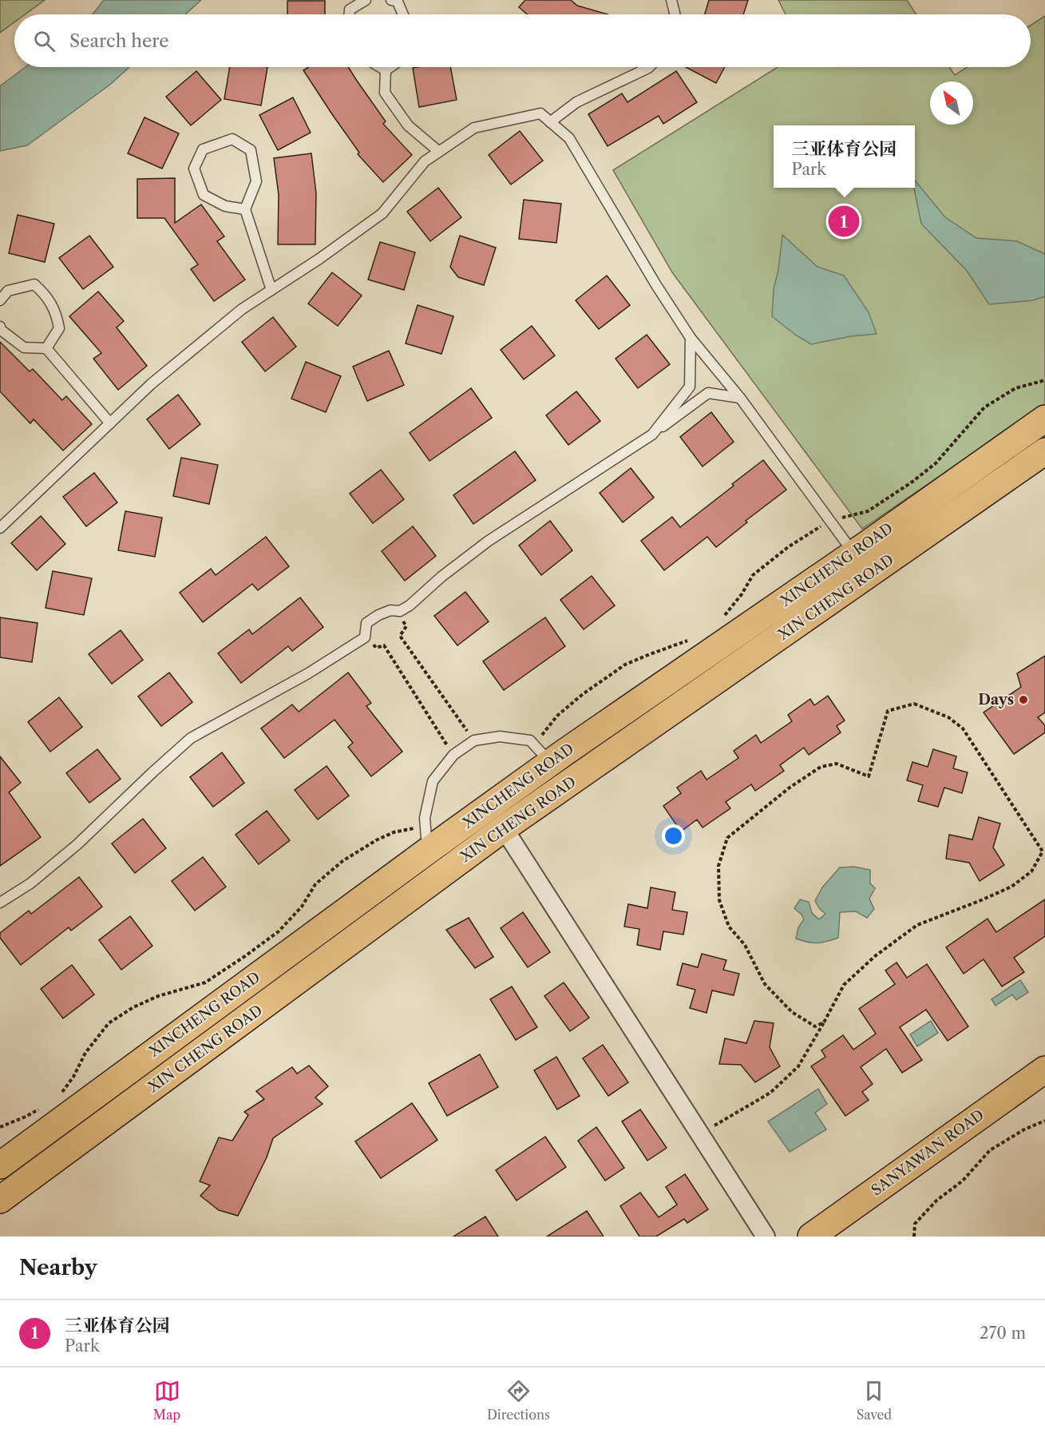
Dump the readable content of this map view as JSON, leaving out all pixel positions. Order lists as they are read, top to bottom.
{
  "streets": {
    "main road": ["XINCHENG ROAD", "XIN CHENG ROAD", "SANYAWAN ROAD"]
  },
  "places": ["Days"],
  "north": "top left",
  "page": {
    "search": "Search here",
    "popup": ["三亚体育公园", "Park"],
    "pins": "1",
    "heading": "Nearby",
    "list": [
      {
        "mark": "1",
        "name": "三亚体育公园",
        "note": "Park",
        "value": "270 m"
      }
    ],
    "nav": ["Map", "Directions", "Saved"]
  }
}
